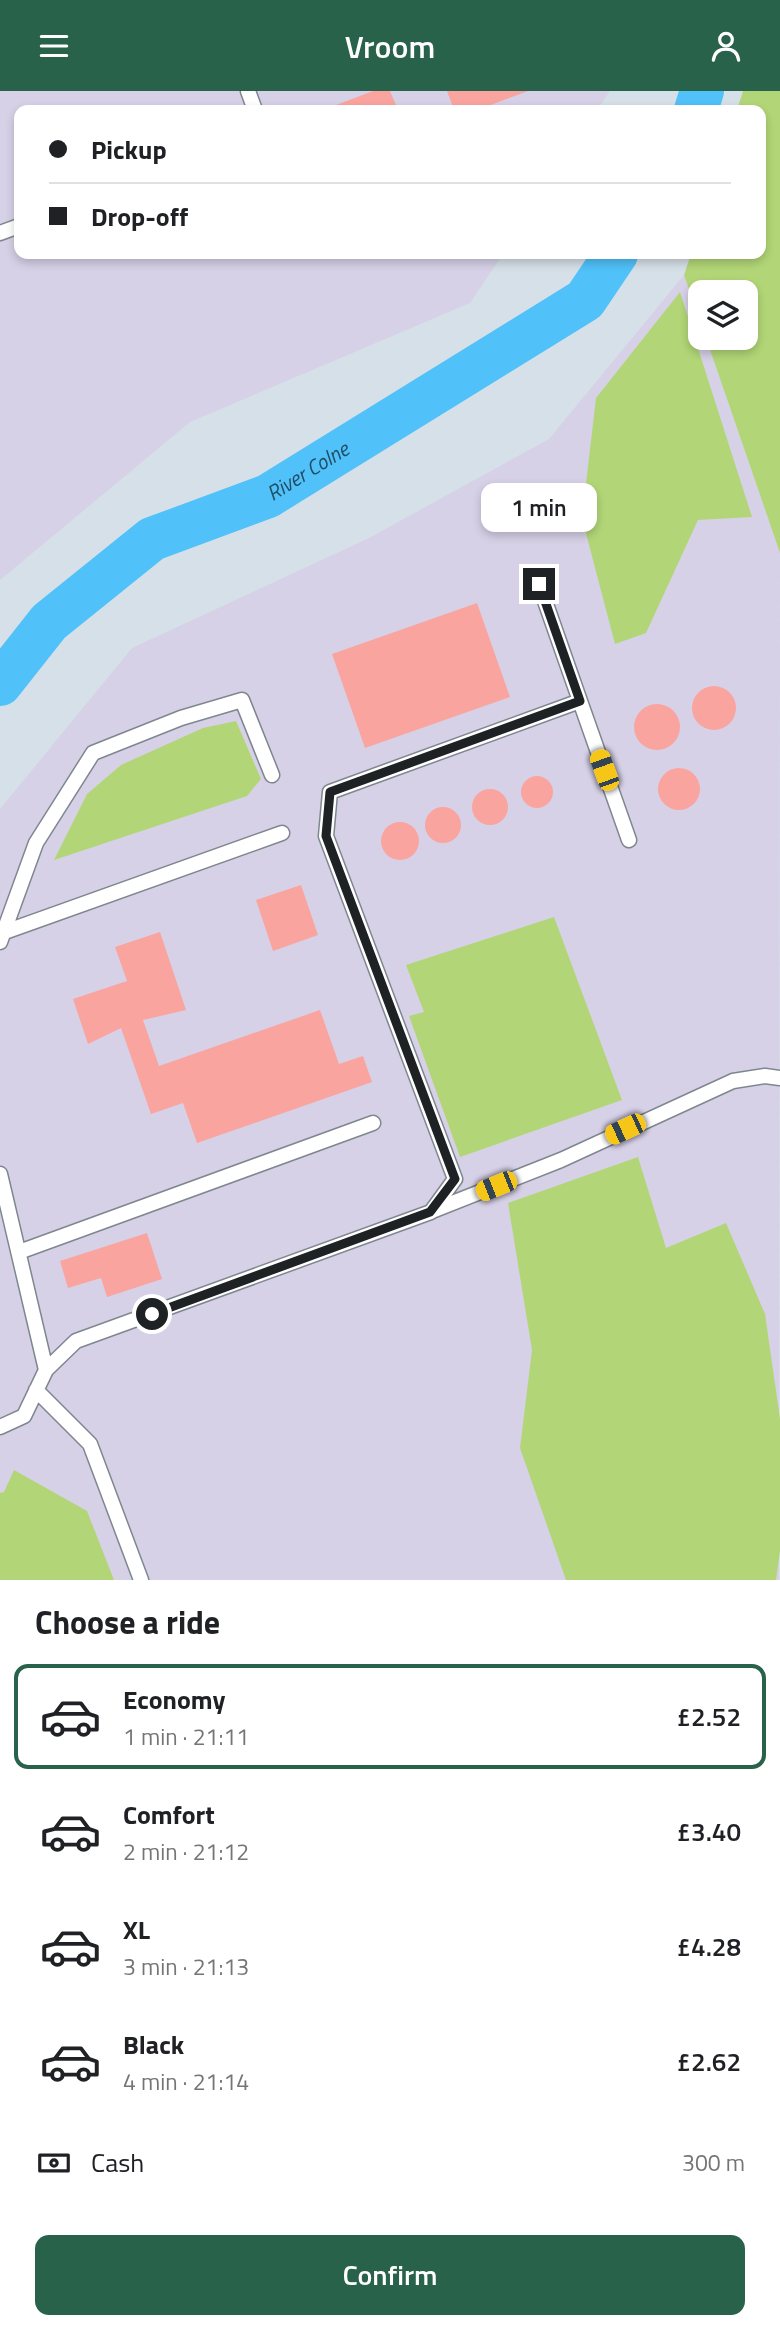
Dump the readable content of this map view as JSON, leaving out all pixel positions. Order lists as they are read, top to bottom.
{
  "water": ["River Colne"],
  "page": {
    "header": "Vroom",
    "banner": ["Pickup", "Drop-off"],
    "bubble": "1 min",
    "heading": "Choose a ride",
    "list": [
      {
        "name": "Economy",
        "note": "1 min · 21:11",
        "value": "£2.52"
      },
      {
        "name": "Comfort",
        "note": "2 min · 21:12",
        "value": "£3.40"
      },
      {
        "name": "XL",
        "note": "3 min · 21:13",
        "value": "£4.28"
      },
      {
        "name": "Black",
        "note": "4 min · 21:14",
        "value": "£2.62"
      }
    ],
    "pay": ["Cash", "300 m"],
    "buttons": "Confirm"
  }
}
